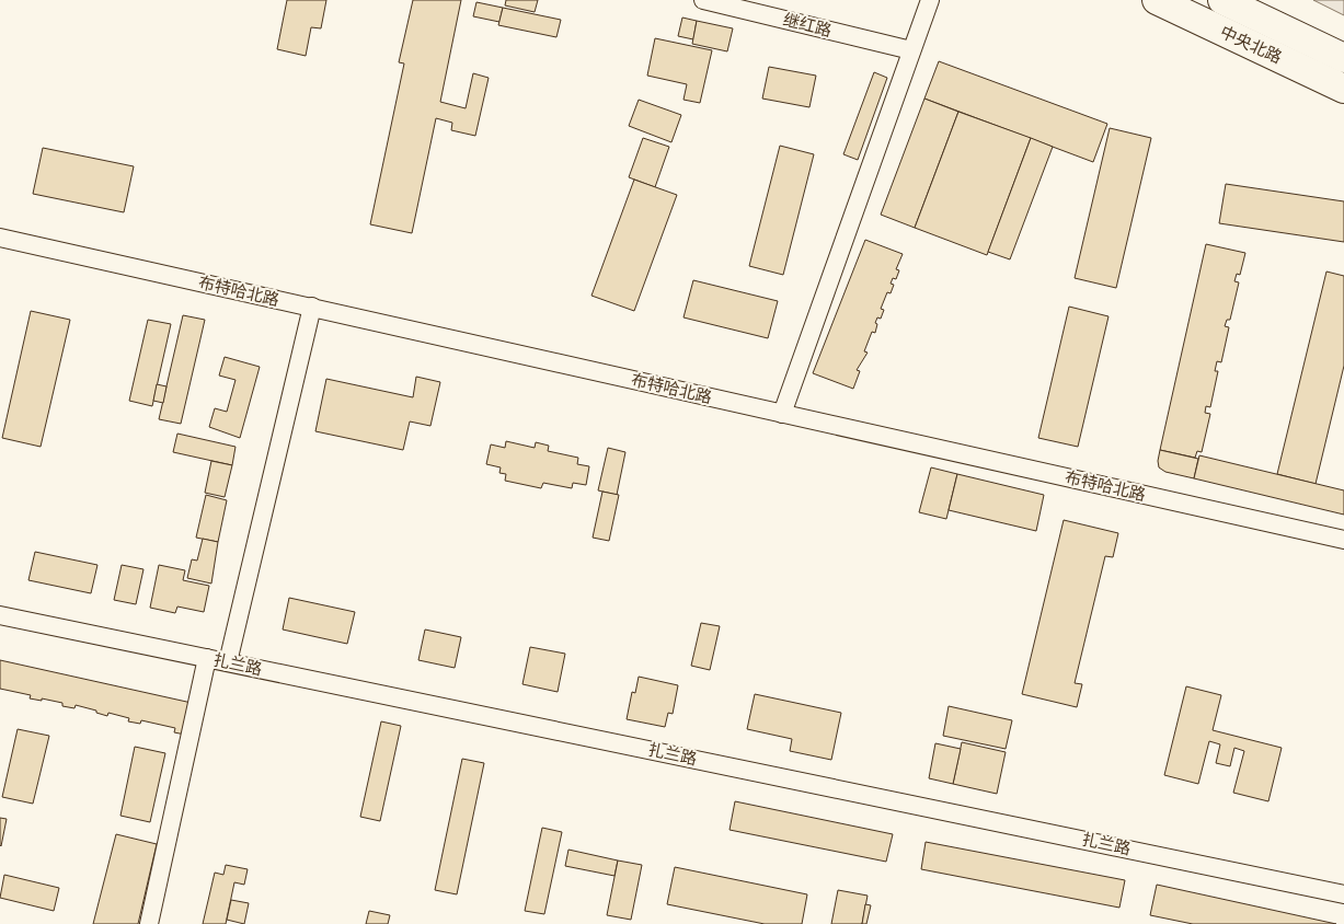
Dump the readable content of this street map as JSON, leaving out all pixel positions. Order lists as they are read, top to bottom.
{
  "streets": {
    "main road": ["中央北路"],
    "street": ["继红路", "布特哈北路", "扎兰路"]
  }
}
